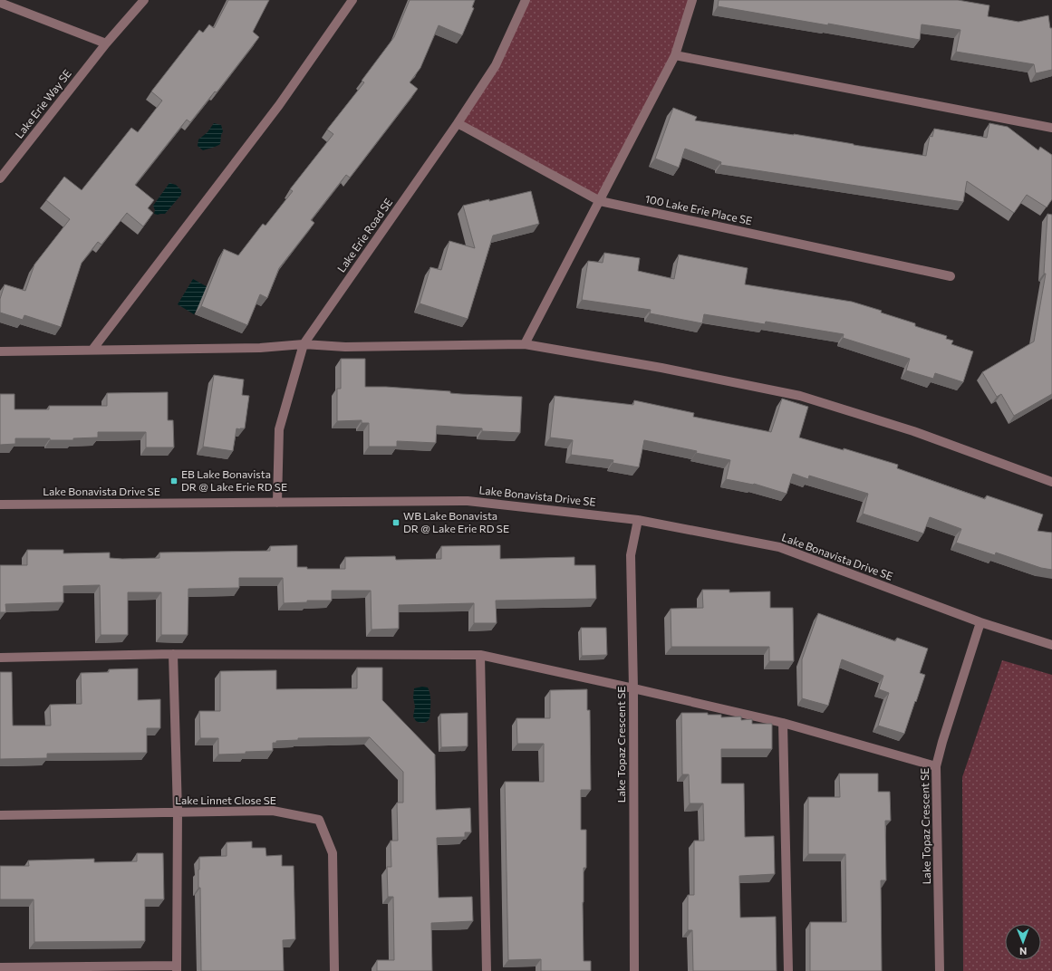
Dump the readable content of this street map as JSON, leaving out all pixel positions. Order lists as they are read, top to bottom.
{
  "streets": {
    "street": [
      "Lake Erie Way SE",
      "100 Lake Erie Place SE",
      "Lake Erie Road SE",
      "Lake Bonavista Drive SE",
      "Lake Topaz Crescent SE",
      "Lake Linnet Close SE"
    ]
  },
  "crossings": [
    ["100 Lake Erie Place SE", "Lake Erie Road SE"],
    ["Lake Erie Road SE", "Lake Bonavista Drive SE"],
    ["Lake Bonavista Drive SE", "Lake Topaz Crescent SE"]
  ],
  "places": {
    "transit": ["EB Lake Bonavista DR @ Lake Erie RD SE", "WB Lake Bonavista DR @ Lake Erie RD SE"]
  },
  "north": "bottom"
}
